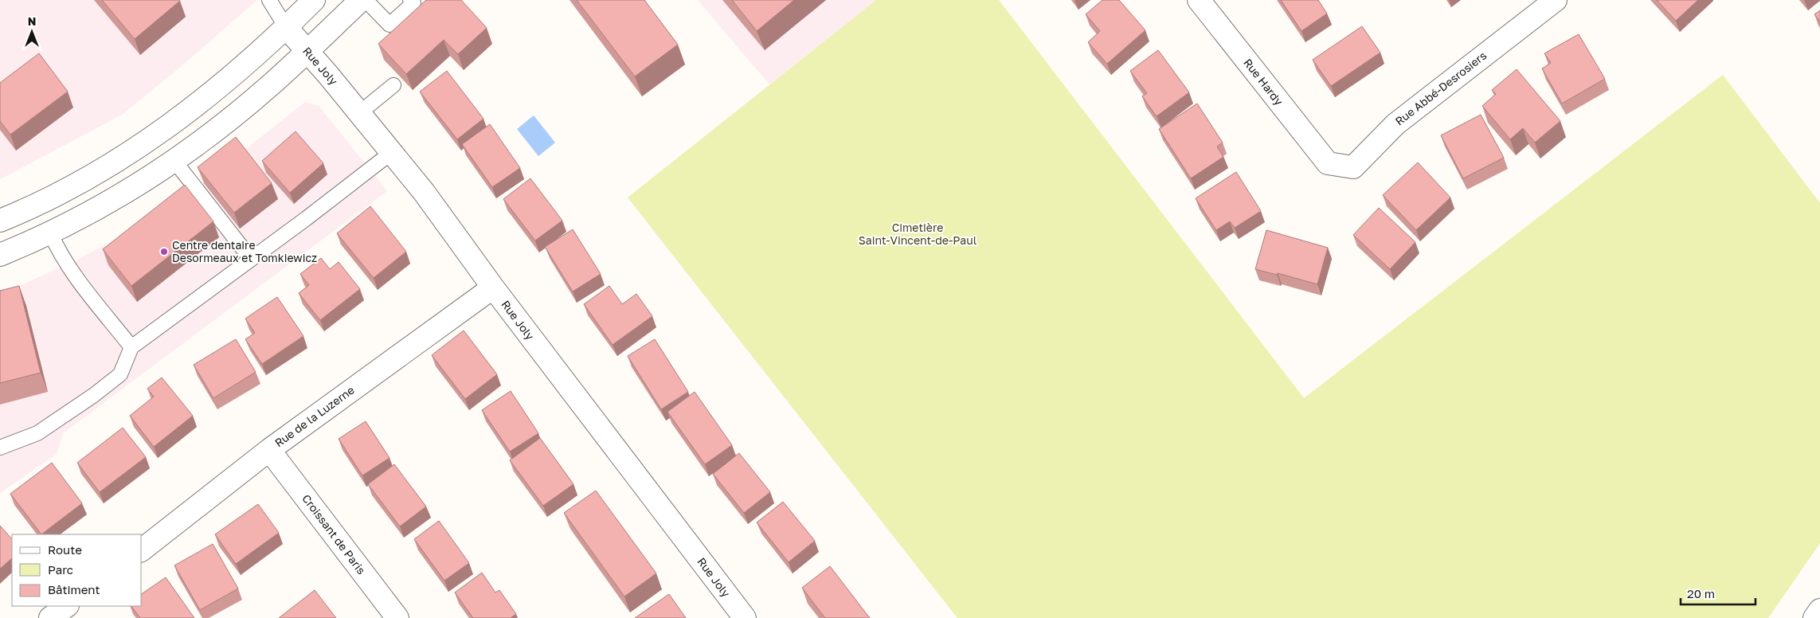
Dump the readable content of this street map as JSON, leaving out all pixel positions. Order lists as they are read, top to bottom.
{
  "streets": {
    "street": [
      "Rue Joly",
      "Rue Hardy",
      "Rue Abbé-Desrosiers",
      "Rue de la Luzerne",
      "Croissant de Paris"
    ]
  },
  "crossings": [
    ["Rue Joly", "Rue de la Luzerne"],
    ["Rue Hardy", "Rue Abbé-Desrosiers"],
    ["Rue de la Luzerne", "Croissant de Paris"]
  ],
  "parks": ["Cimetière Saint-Vincent-de-Paul"],
  "places": ["Centre dentaire Desormeaux et Tomkiewicz"],
  "legend": ["Route", "Parc", "Bâtiment"],
  "scale_bar": "20 m",
  "north": "top"
}
